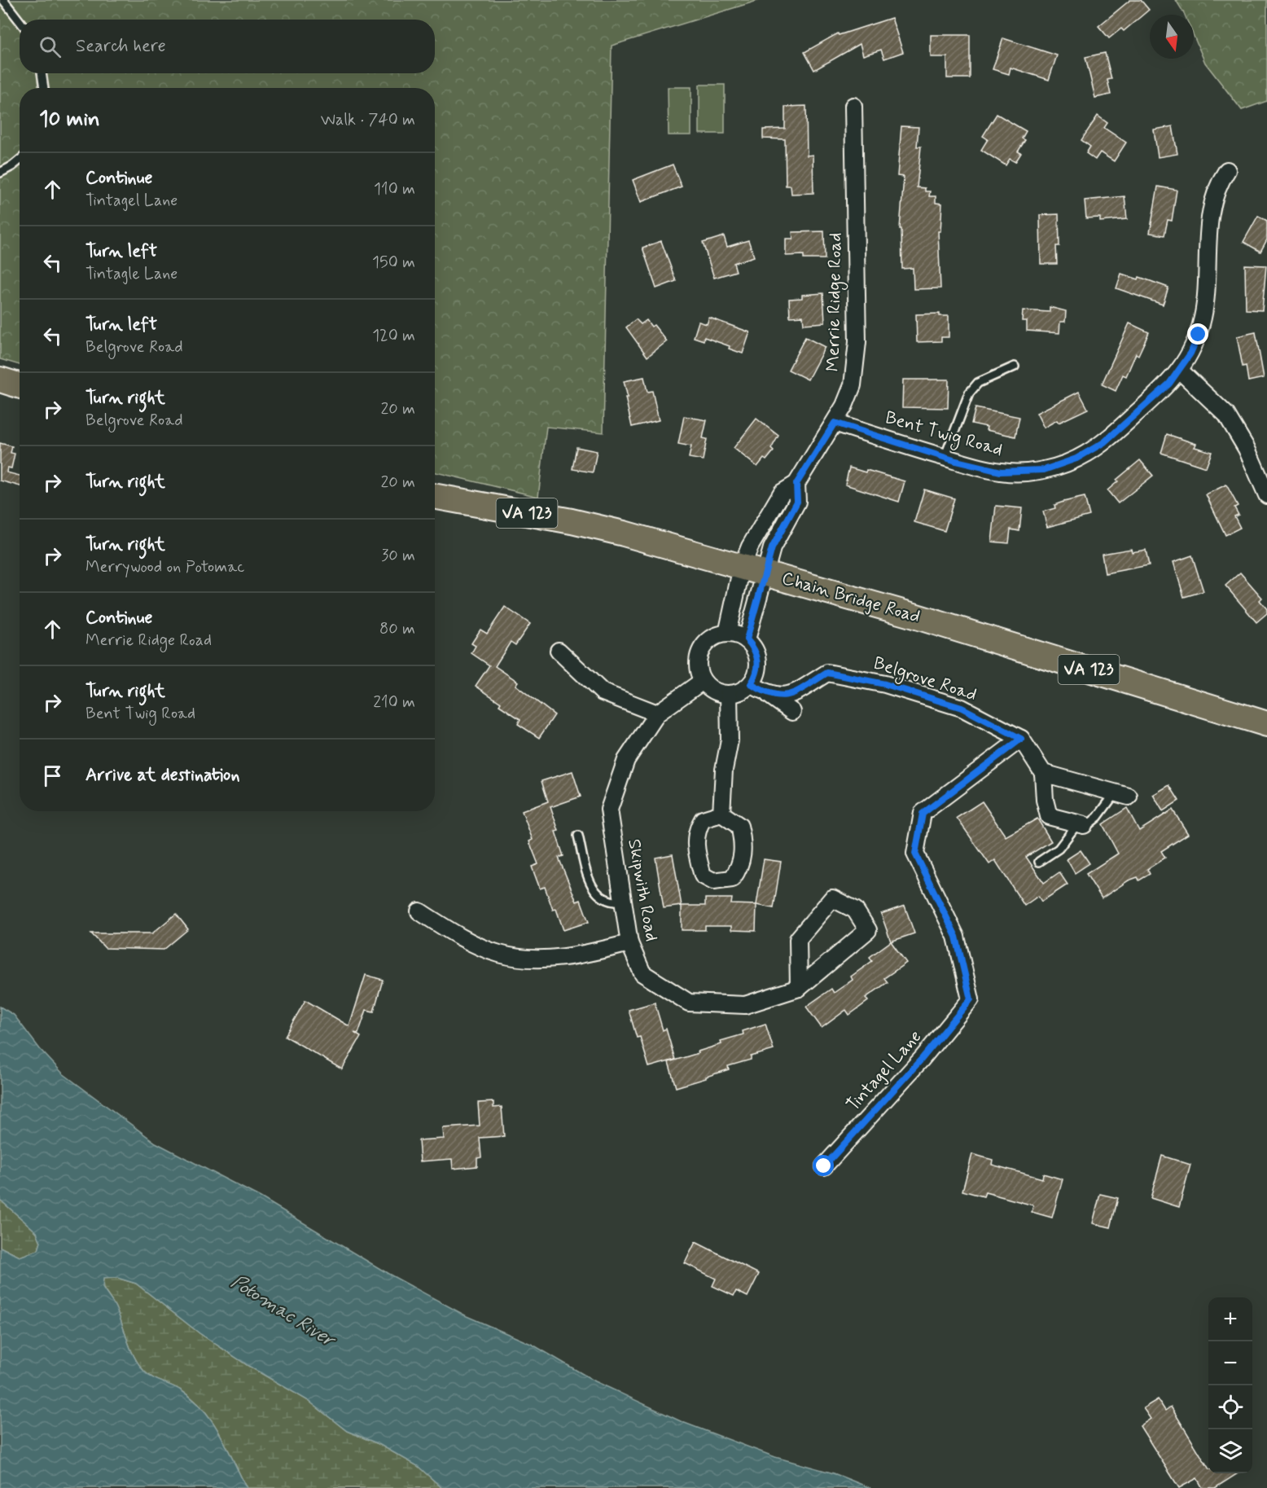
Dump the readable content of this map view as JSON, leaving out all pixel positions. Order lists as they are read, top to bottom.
{
  "streets": {
    "main road": ["VA 123", "Chain Bridge Road"],
    "street": [
      "Merrie Ridge Road",
      "Bent Twig Road",
      "Belgrove Road",
      "Skipwith Road",
      "Tintagel Lane"
    ]
  },
  "crossings": [
    ["Merrie Ridge Road", "Bent Twig Road"],
    ["Merrie Ridge Road", "Chain Bridge Road"],
    ["Belgrove Road", "Tintagel Lane"]
  ],
  "water": ["Potomac River"],
  "north": "bottom",
  "page": {
    "search": "Search here",
    "heading": ["10 min", "Walk · 740 m"],
    "list": [
      ["Continue", "Tintagel Lane", "110 m"],
      ["Turn left", "Tintagle Lane", "150 m"],
      ["Turn left", "Belgrove Road", "120 m"],
      ["Turn right", "Belgrove Road", "20 m"],
      ["Turn right", "20 m"],
      ["Turn right", "Merrywood on Potomac", "30 m"],
      ["Continue", "Merrie Ridge Road", "80 m"],
      ["Turn right", "Bent Twig Road", "210 m"],
      "Arrive at destination"
    ],
    "map_buttons": ["+", "−"]
  }
}
